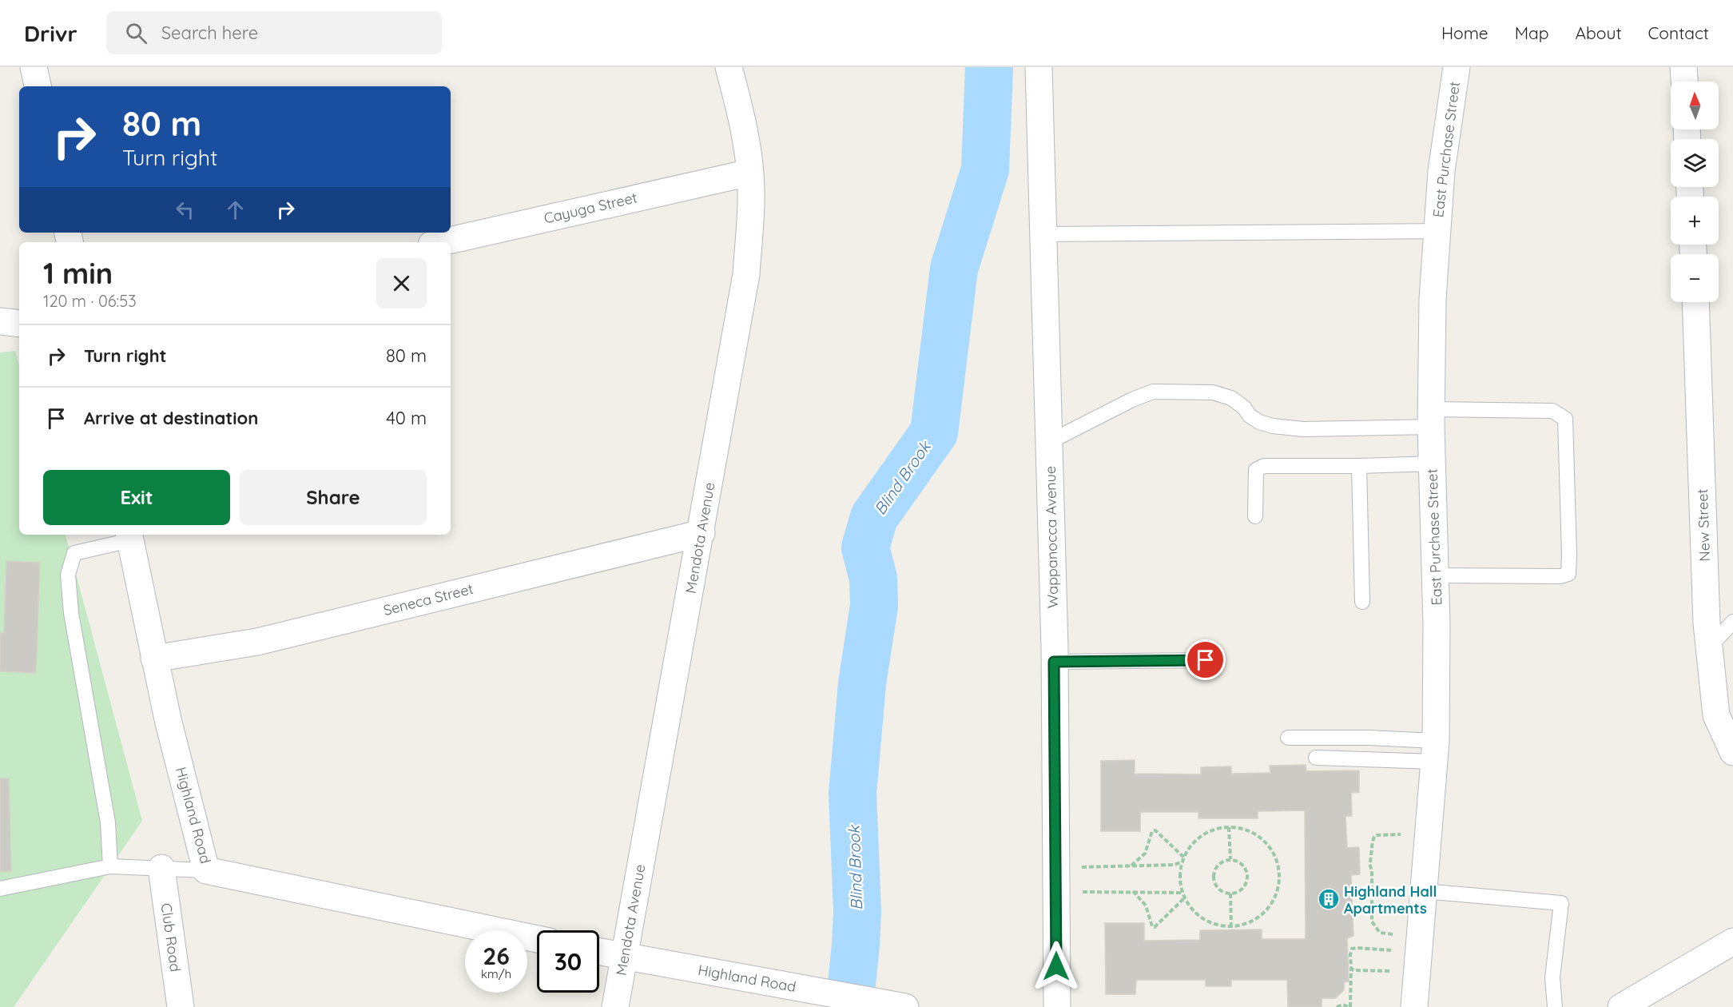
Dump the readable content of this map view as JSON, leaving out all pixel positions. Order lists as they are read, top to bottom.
{
  "streets": {
    "street": [
      "East Purchase Street",
      "Cayuga Street",
      "New Street",
      "Wappanocca Avenue",
      "Mendota Avenue",
      "Seneca Street",
      "Highland Road",
      "Club Road"
    ]
  },
  "crossings": [
    ["Cayuga Street", "Mendota Avenue"],
    ["Mendota Avenue", "Seneca Street"],
    ["Mendota Avenue", "Highland Road"],
    ["Seneca Street", "Highland Road"]
  ],
  "water": ["Blind Brook"],
  "places": {
    "building": ["Highland Hall Apartments"]
  },
  "north": "top",
  "page": {
    "header": "Drivr",
    "search": "Search here",
    "nav": [
      "Home",
      "Map",
      "About",
      "Contact"
    ],
    "map_buttons": ["+", "−"],
    "turn": ["80 m", "Turn right"],
    "heading": ["1 min", "120 m · 06:53"],
    "list": [
      {
        "name": "Turn right",
        "value": "80 m"
      },
      {
        "name": "Arrive at destination",
        "value": "40 m"
      }
    ],
    "buttons": ["Exit", "Share"],
    "speed": "26 km/h",
    "limit": "30"
  }
}
